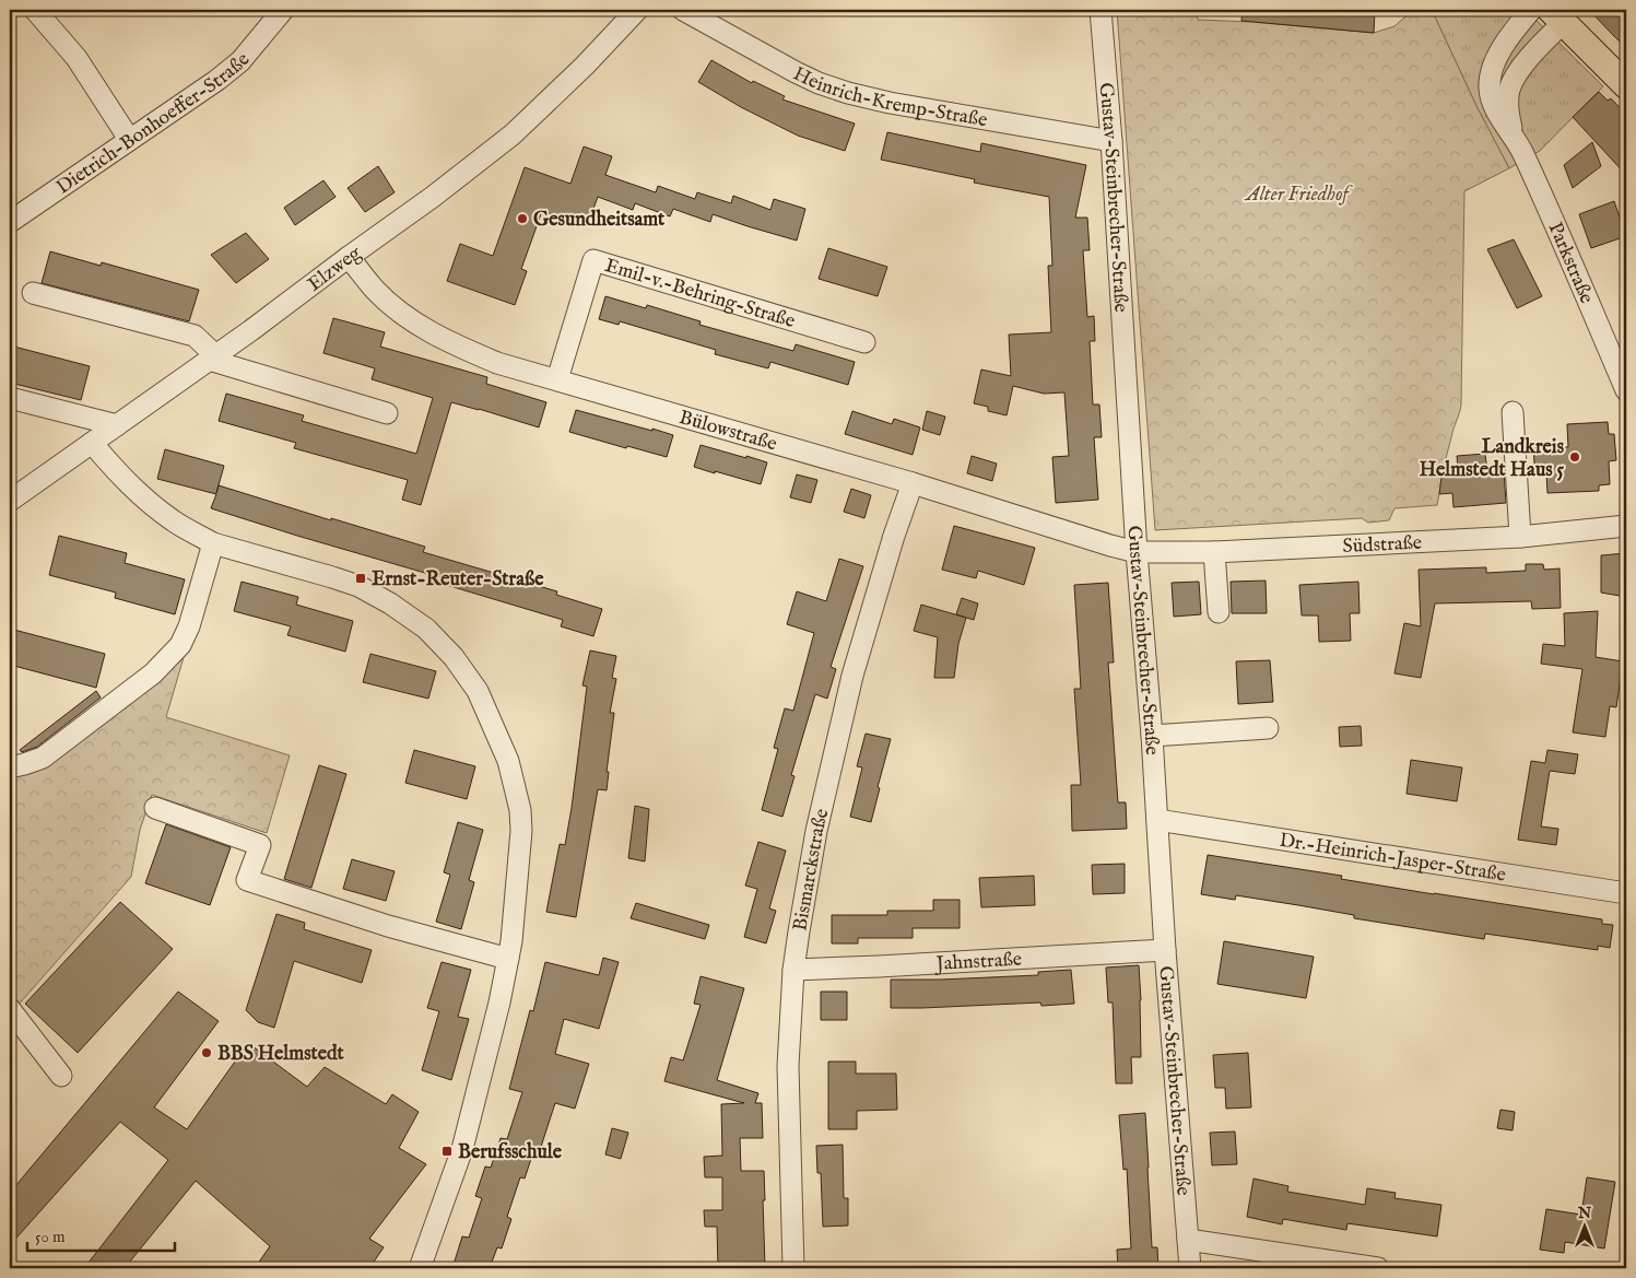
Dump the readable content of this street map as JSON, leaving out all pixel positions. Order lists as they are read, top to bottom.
{
  "streets": {
    "street": [
      "Heinrich-Kremp-Straße",
      "Dietrich-Bonhoeffer-Straße",
      "Gustav-Steinbrecher-Straße",
      "Parkstraße",
      "Elzweg",
      "Emil-v.-Behring-Straße",
      "Bülowstraße",
      "Südstraße",
      "Dr.-Heinrich-Jasper-Straße",
      "Bismarckstraße",
      "Jahnstraße"
    ]
  },
  "crossings": [
    ["Heinrich-Kremp-Straße", "Gustav-Steinbrecher-Straße"],
    ["Gustav-Steinbrecher-Straße", "Bülowstraße"],
    ["Gustav-Steinbrecher-Straße", "Südstraße"],
    ["Gustav-Steinbrecher-Straße", "Dr.-Heinrich-Jasper-Straße"],
    ["Gustav-Steinbrecher-Straße", "Jahnstraße"],
    ["Elzweg", "Bülowstraße"],
    ["Emil-v.-Behring-Straße", "Bülowstraße"],
    ["Bülowstraße", "Südstraße"],
    ["Bülowstraße", "Bismarckstraße"],
    ["Bismarckstraße", "Jahnstraße"]
  ],
  "parks": ["Alter Friedhof"],
  "places": {
    "other": ["Gesundheitsamt", "Landkreis Helmstedt Haus 5", "BBS Helmstedt"],
    "transit": ["Ernst-Reuter-Straße", "Berufsschule"]
  },
  "scale_bar": "50 m",
  "north": "top"
}
